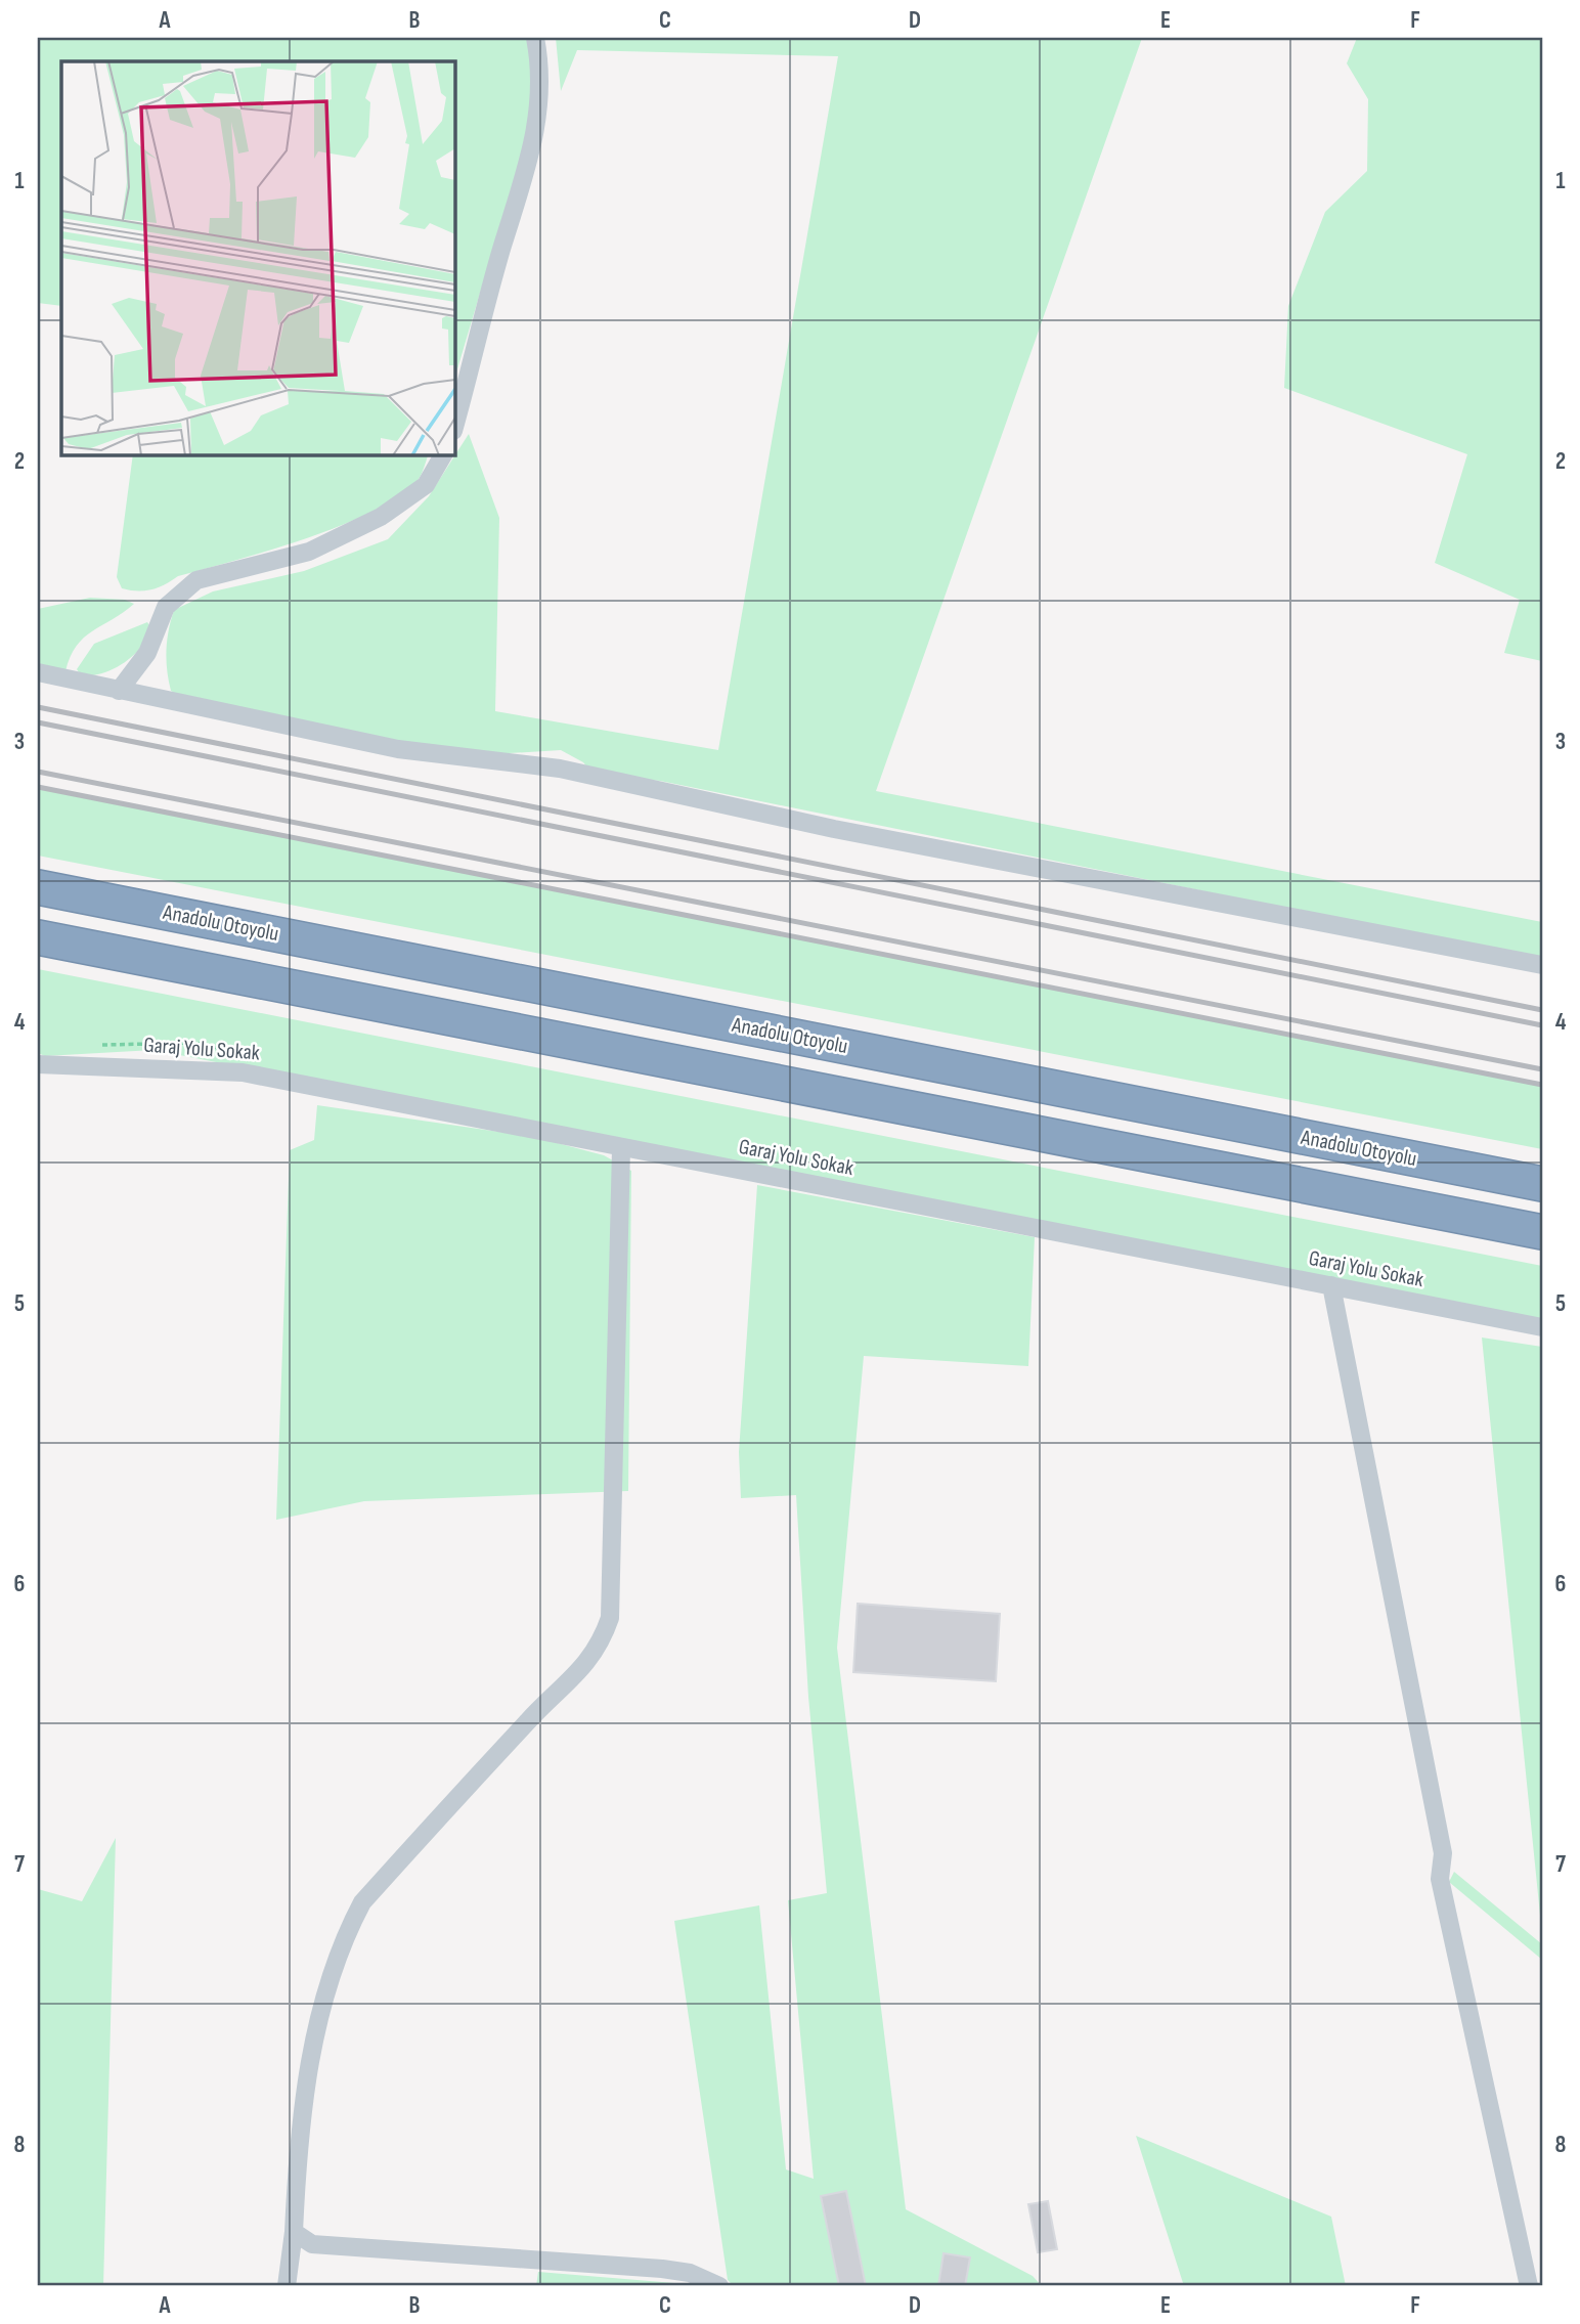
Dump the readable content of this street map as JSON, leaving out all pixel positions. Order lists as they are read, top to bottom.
{
  "streets": {
    "highway": ["Anadolu Otoyolu"],
    "street": ["Garaj Yolu Sokak"]
  },
  "grid": {
    "columns": [
      "A",
      "B",
      "C",
      "D",
      "E",
      "F"
    ],
    "rows": [
      "1",
      "2",
      "3",
      "4",
      "5",
      "6",
      "7",
      "8"
    ]
  }
}
